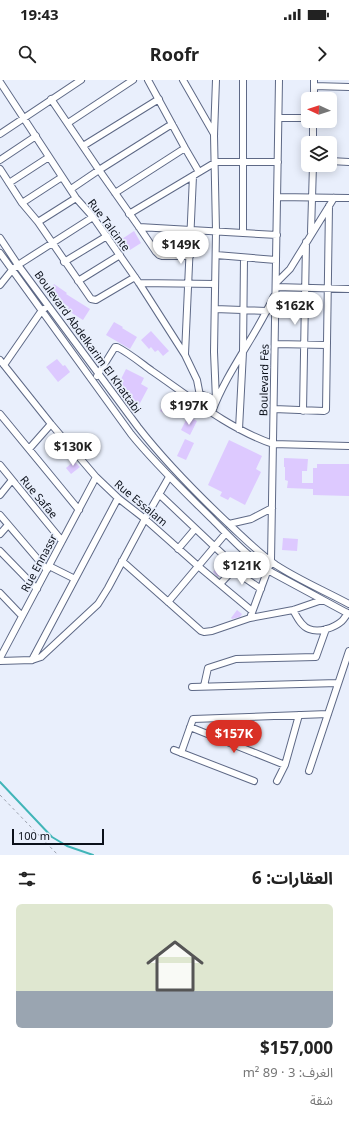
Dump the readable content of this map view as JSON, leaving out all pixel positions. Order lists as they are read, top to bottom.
{
  "streets": {
    "street": [
      "Rue Talcinte",
      "Boulevard Abdelkarim El Khattabi",
      "Boulevard Fès",
      "Rue Safae",
      "Rue Essalam",
      "Rue Ennassr"
    ]
  },
  "crossings": [
    ["Boulevard Abdelkarim El Khattabi", "Boulevard Fès"],
    ["Boulevard Fès", "Rue Essalam"],
    ["Rue Safae", "Rue Ennassr"],
    ["Rue Essalam", "Rue Ennassr"]
  ],
  "scale_bar": "100 m",
  "north": "left",
  "page": {
    "status": "19:43",
    "header": "Roofr",
    "price": [
      "$149K",
      "$162K",
      "$197K",
      "$130K",
      "$121K",
      "$157K"
    ],
    "scale": "100 m",
    "heading": "العقارات: 6",
    "list": [
      {
        "name": "$157,000",
        "note": "الغرف: 3 · 89 m² · شقة"
      }
    ]
  }
}
